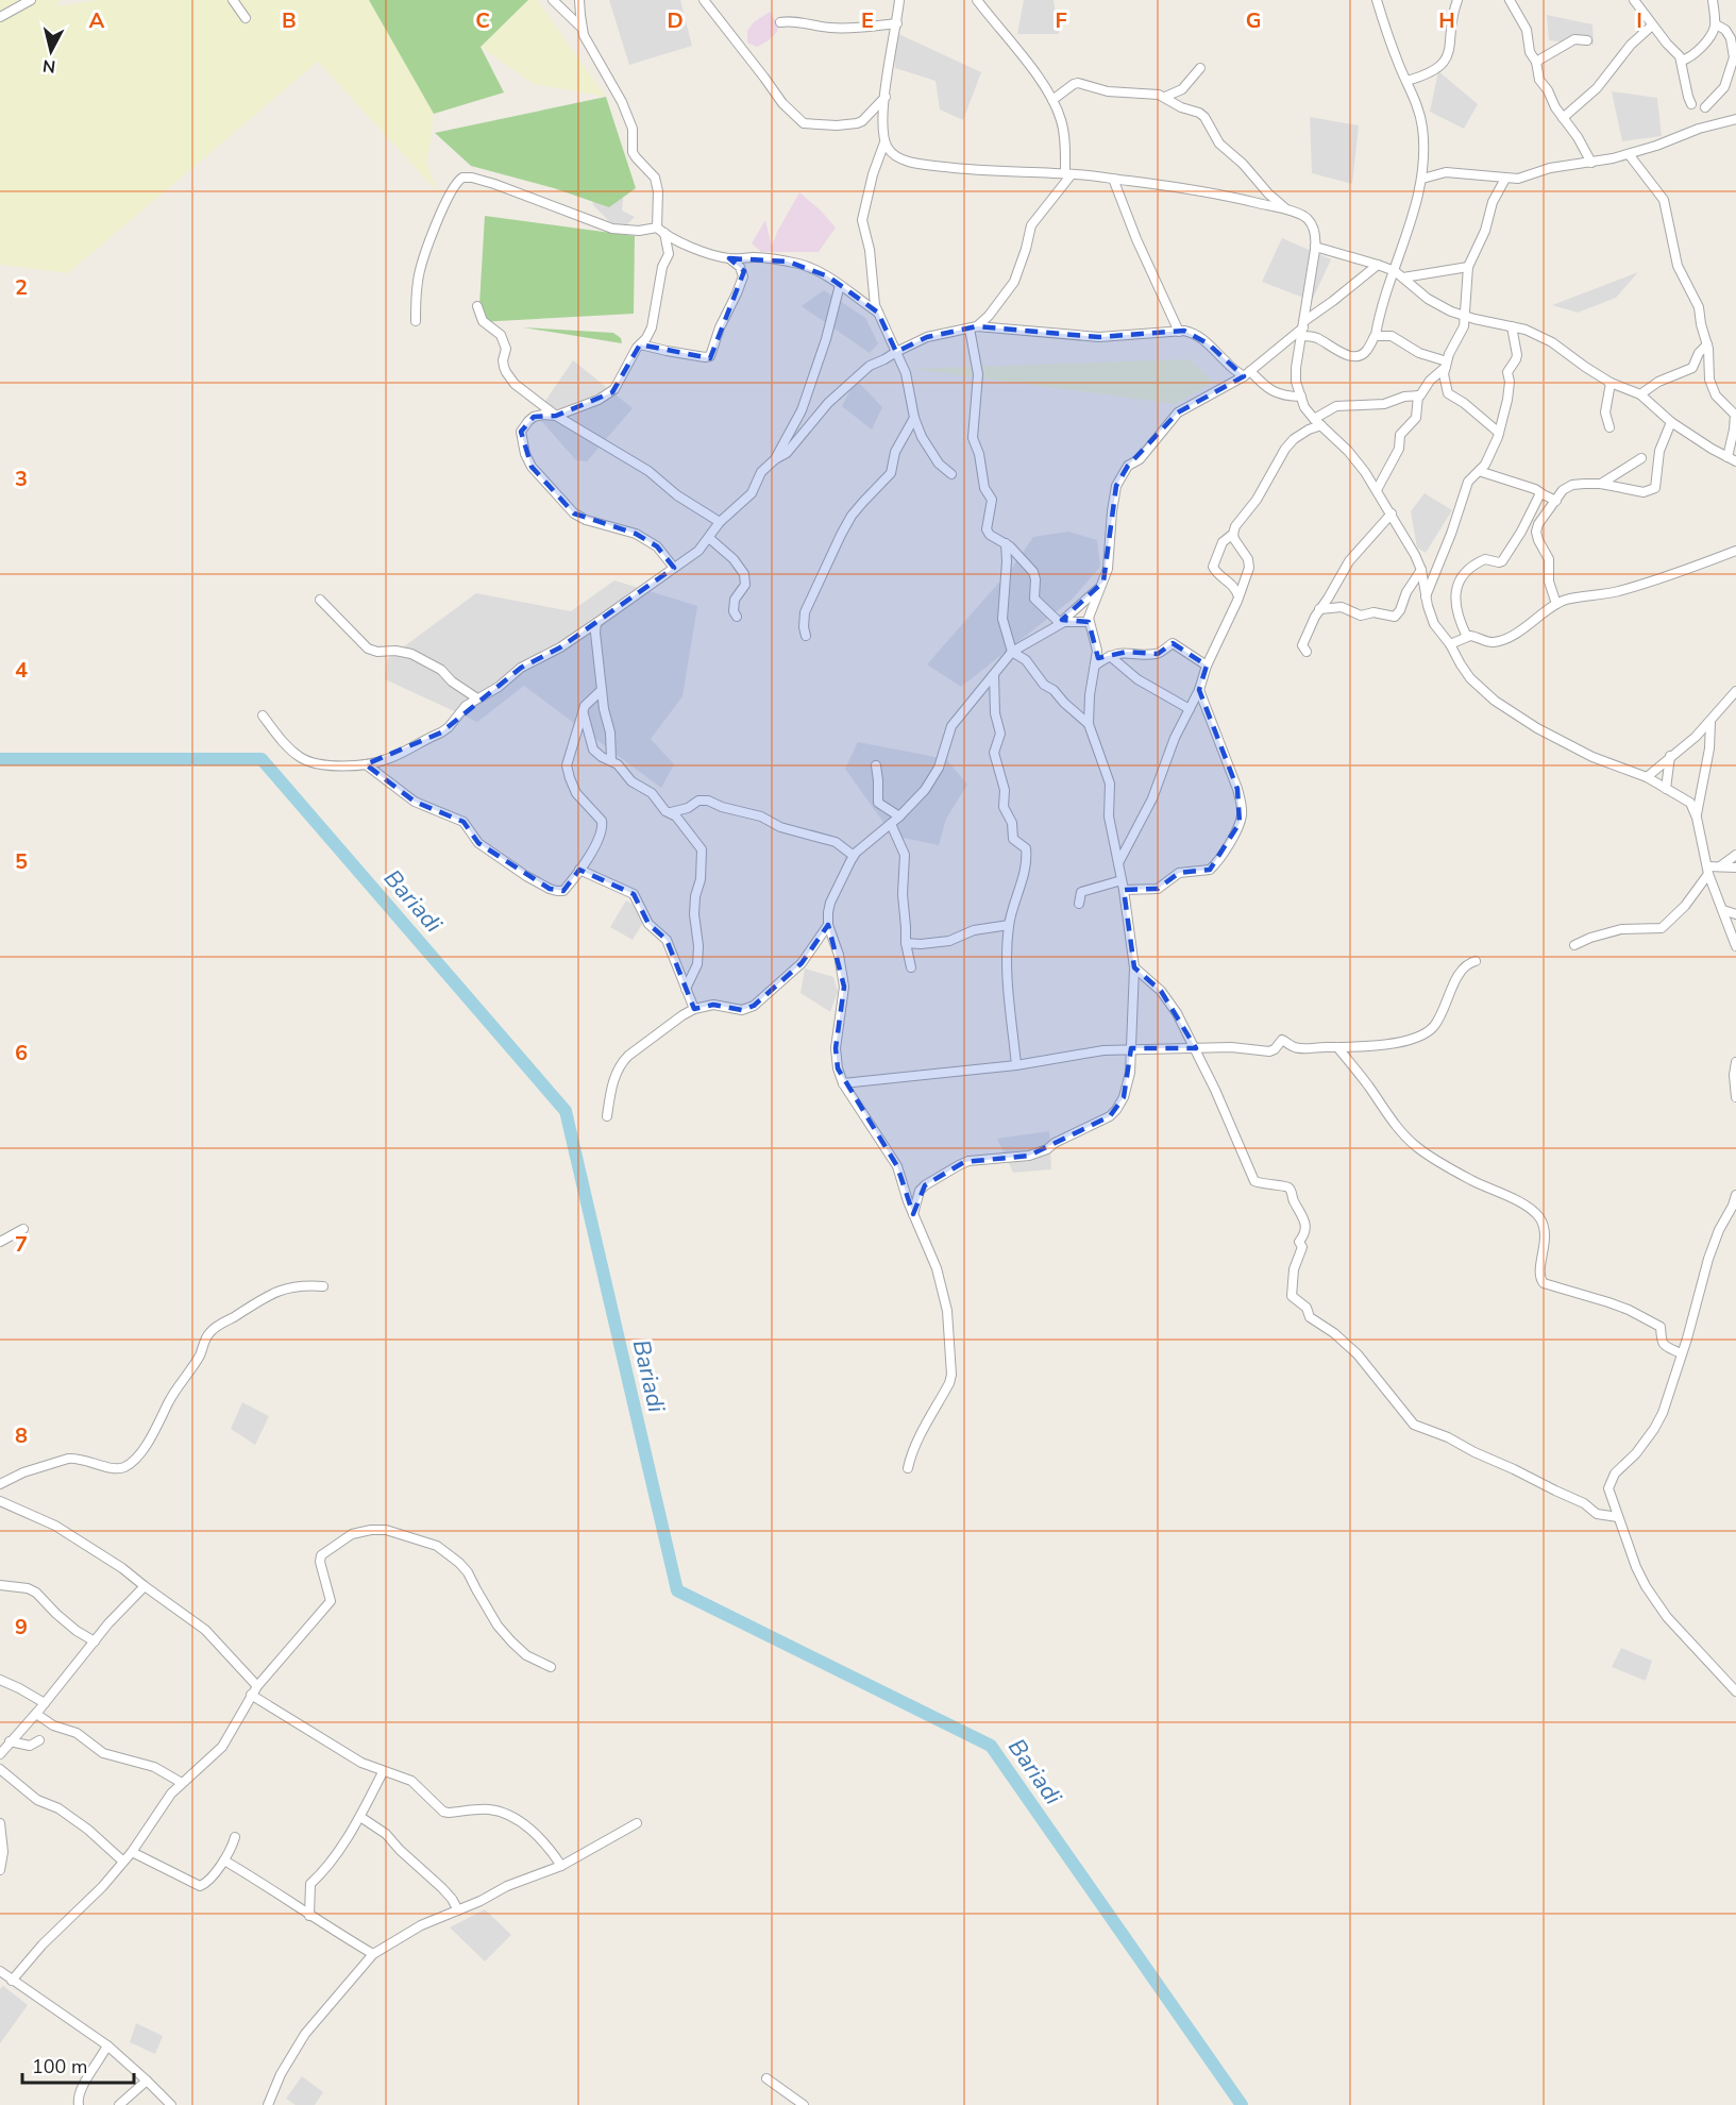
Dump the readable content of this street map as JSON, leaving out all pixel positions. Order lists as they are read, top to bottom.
{
  "water": ["Bariadi"],
  "scale_bar": "100 m",
  "north": "bottom",
  "grid": {
    "columns": [
      "A",
      "B",
      "C",
      "D",
      "E",
      "F",
      "G",
      "H",
      "I"
    ],
    "rows": [
      "2",
      "3",
      "4",
      "5",
      "6",
      "7",
      "8",
      "9"
    ]
  }
}
